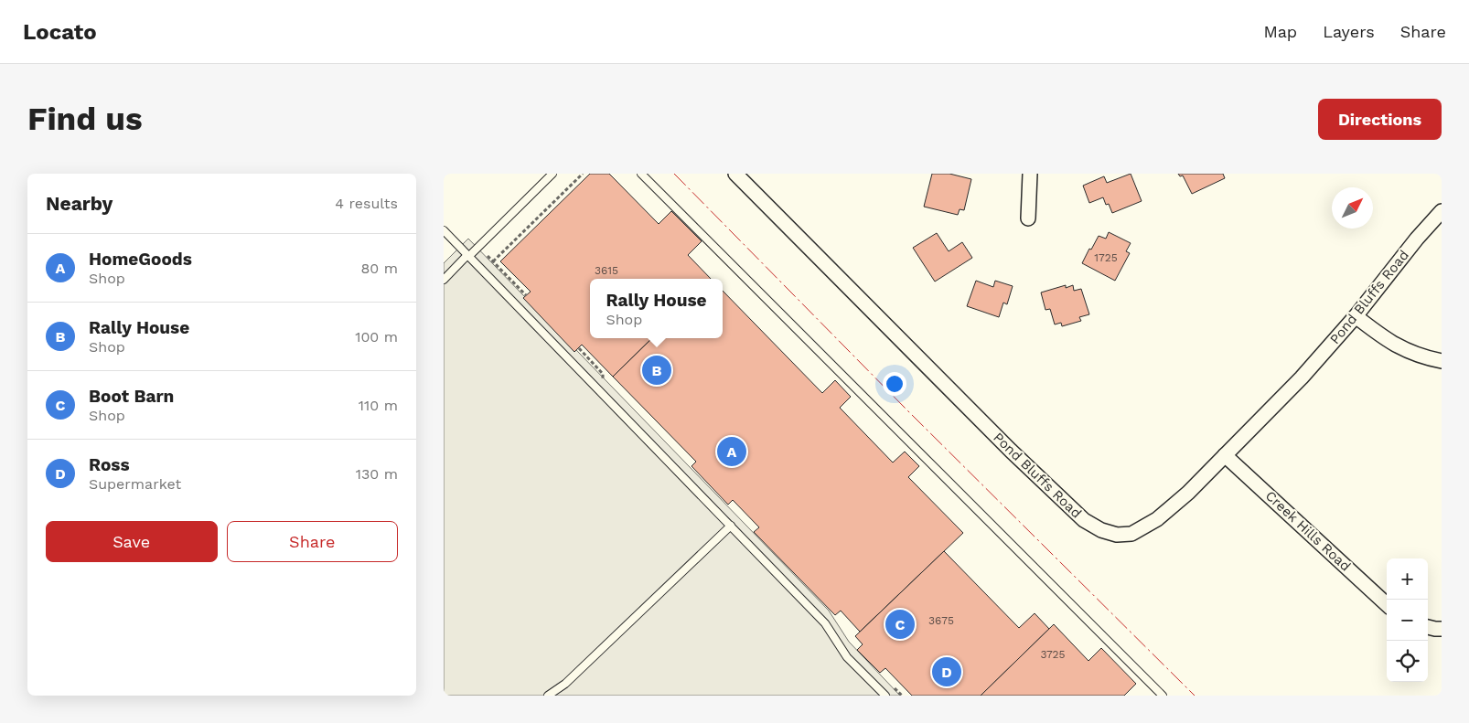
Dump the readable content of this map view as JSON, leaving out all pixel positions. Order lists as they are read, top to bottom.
{
  "streets": {
    "street": ["Pond Bluffs Road", "Creek Hills Road"]
  },
  "crossings": [
    ["Pond Bluffs Road", "Creek Hills Road"]
  ],
  "house_numbers": [
    "1725",
    "3615",
    "3675",
    "3725"
  ],
  "north": "top right",
  "page": {
    "header": "Locato",
    "nav": ["Map", "Layers", "Share"],
    "buttons": [
      "Directions",
      ["Save", "Share"]
    ],
    "title": "Find us",
    "heading": ["Nearby", "4 results"],
    "list": [
      {
        "mark": "A",
        "name": "HomeGoods",
        "note": "Shop",
        "value": "80 m"
      },
      {
        "mark": "B",
        "name": "Rally House",
        "note": "Shop",
        "value": "100 m"
      },
      {
        "mark": "C",
        "name": "Boot Barn",
        "note": "Shop",
        "value": "110 m"
      },
      {
        "mark": "D",
        "name": "Ross",
        "note": "Supermarket",
        "value": "130 m"
      }
    ],
    "popup": ["Rally House", "Shop"],
    "pins": [
      "B",
      "A",
      "C",
      "D"
    ],
    "map_buttons": ["+", "−"]
  }
}
